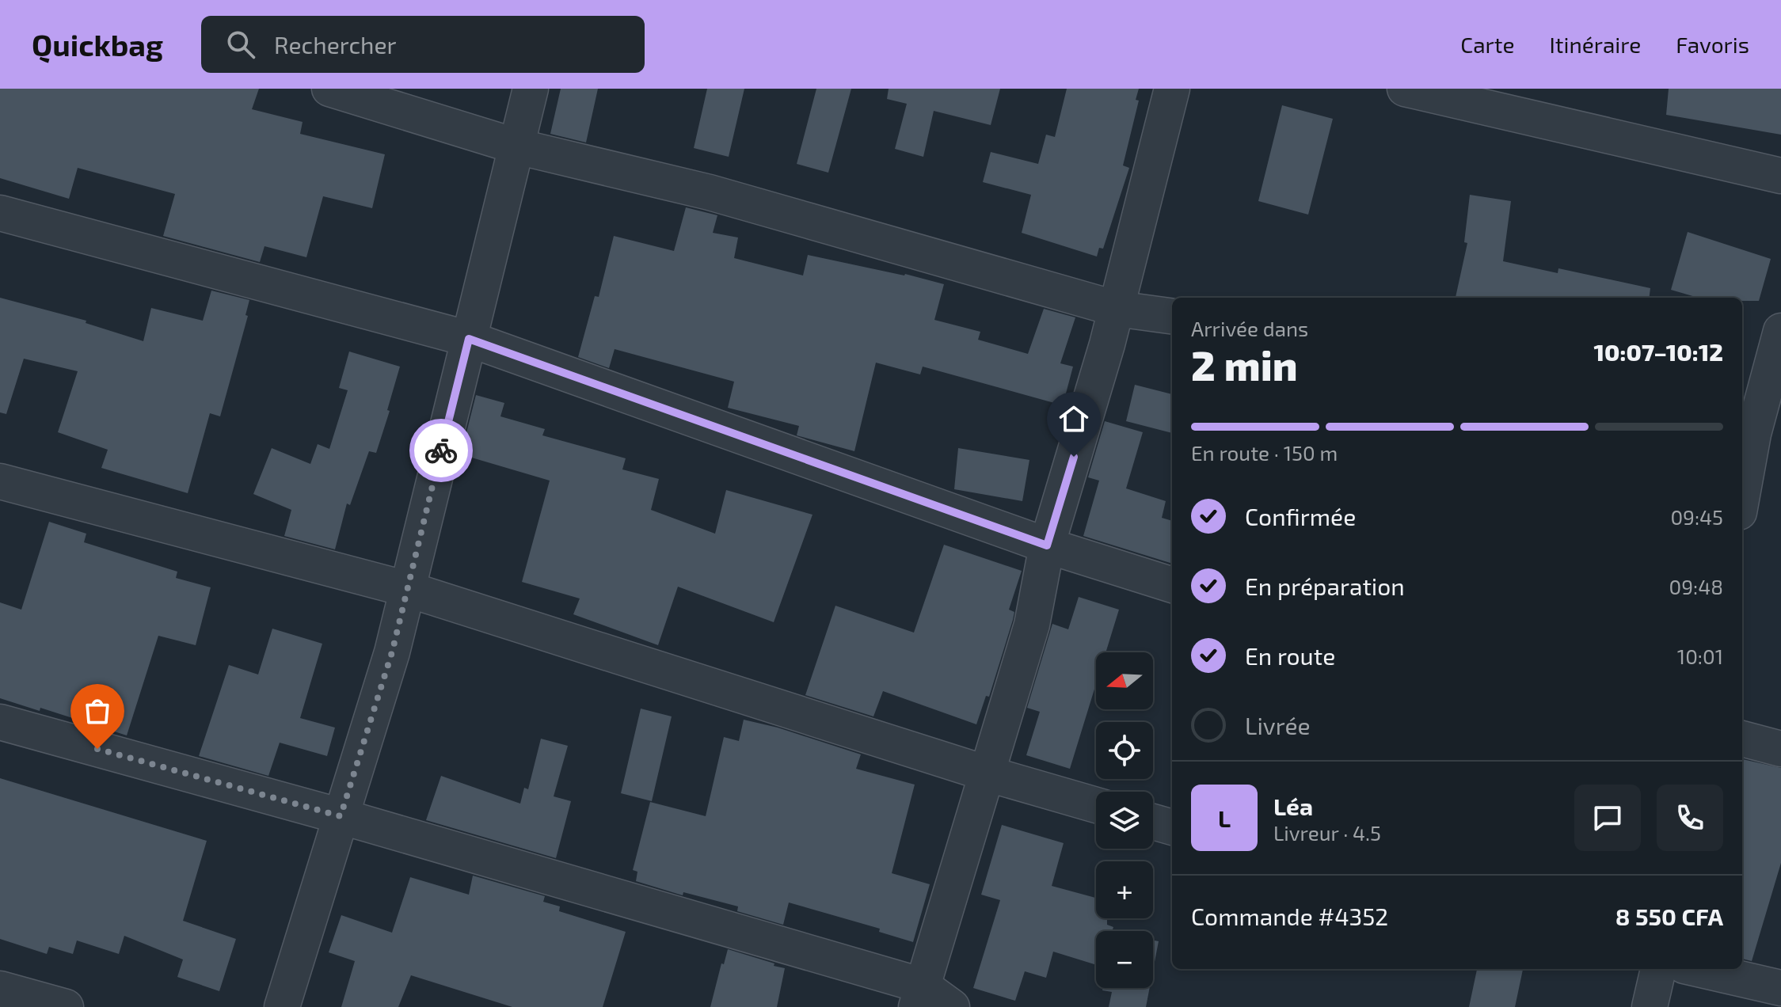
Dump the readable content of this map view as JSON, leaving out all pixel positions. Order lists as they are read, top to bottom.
{
  "north": "left",
  "page": {
    "header": "Quickbag",
    "search": "Rechercher",
    "nav": ["Carte", "Itinéraire", "Favoris"],
    "heading": ["2 min", "Arrivée dans", "10:07–10:12"],
    "panel": [
      "Léa",
      "Livreur · 4.5",
      "Commande #4352",
      "8 550 CFA"
    ],
    "bar": "En route · 150 m",
    "list": [
      ["Confirmée", "09:45"],
      ["En préparation", "09:48"],
      ["En route", "10:01"],
      "Livrée"
    ],
    "map_buttons": ["+", "−"],
    "round": "L"
  }
}
